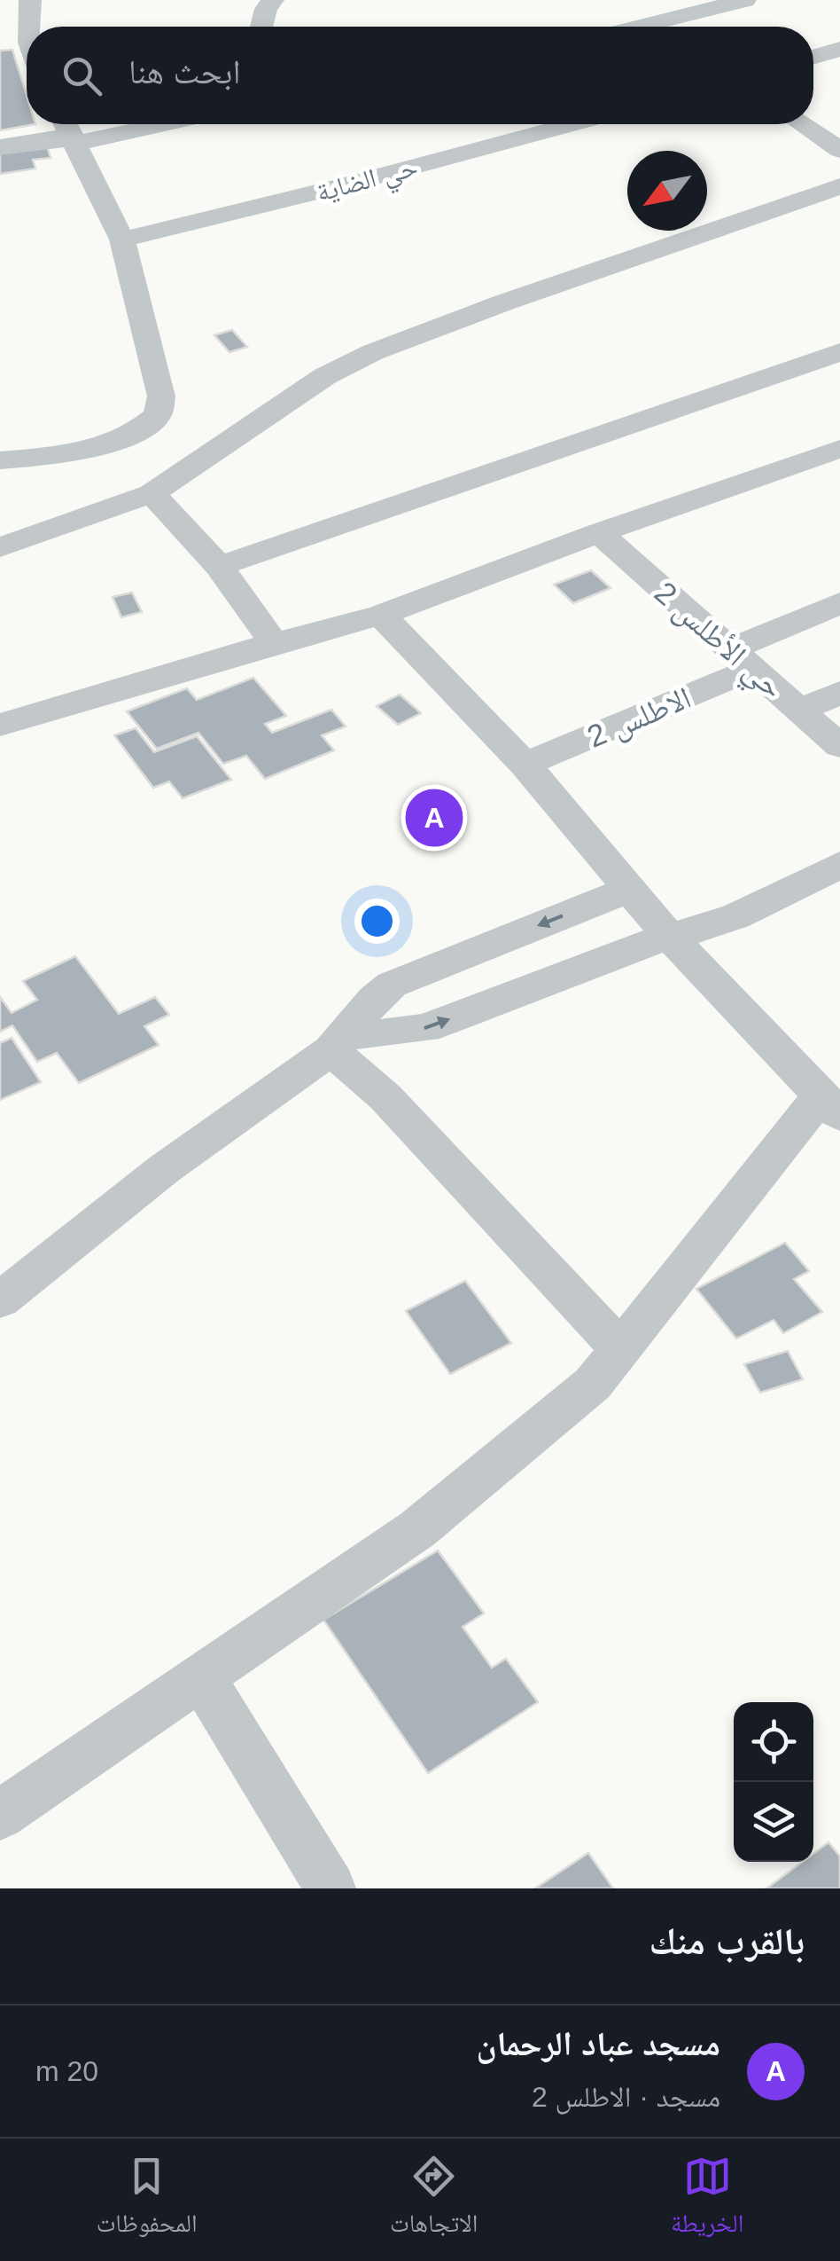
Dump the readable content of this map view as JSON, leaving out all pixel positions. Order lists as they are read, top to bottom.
{
  "streets": {
    "street": ["حي الضاية", "حي الأطلس 2", "الاطلس 2"]
  },
  "crossings": [
    ["حي الأطلس 2", "الاطلس 2"]
  ],
  "north": "bottom left",
  "page": {
    "search": "ابحث هنا",
    "pins": "A",
    "heading": "بالقرب منك",
    "list": [
      {
        "mark": "A",
        "name": "مسجد عباد الرحمان",
        "note": "مسجد · الاطلس 2",
        "value": "20 m"
      }
    ],
    "nav": ["الخريطة", "الاتجاهات", "المحفوظات"]
  }
}
